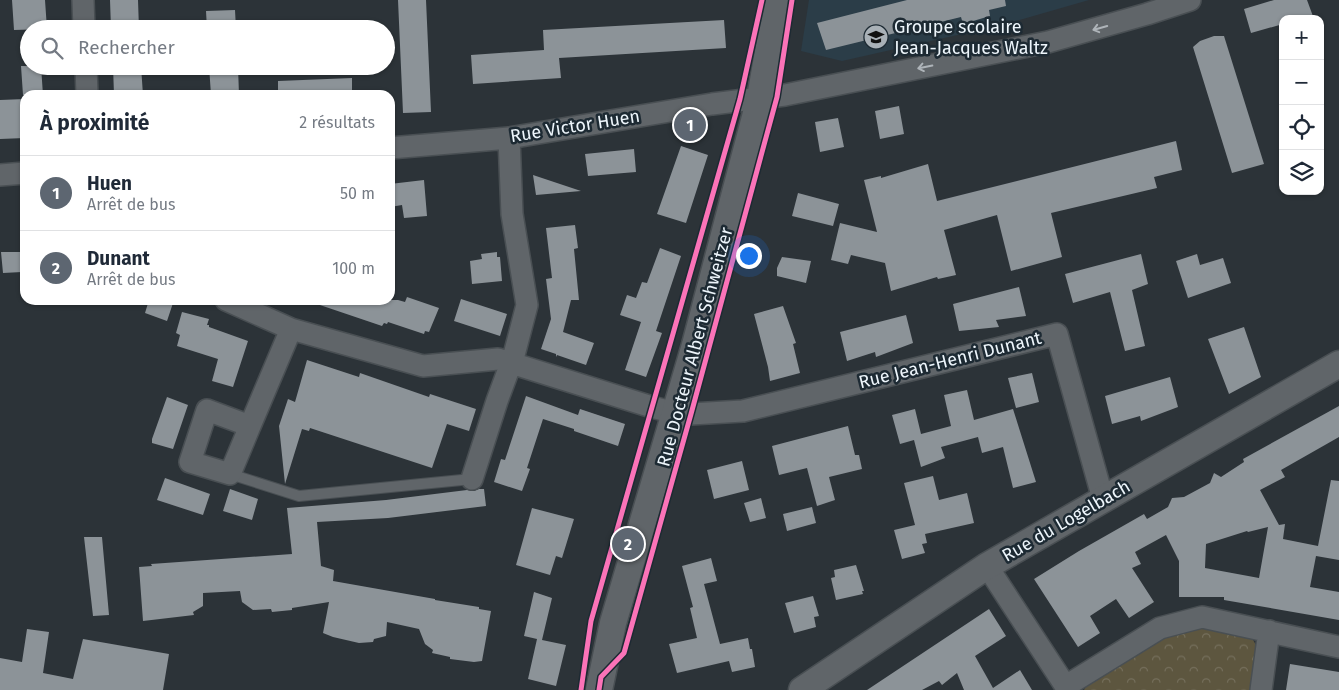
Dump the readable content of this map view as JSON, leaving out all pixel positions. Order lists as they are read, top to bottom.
{
  "streets": {
    "street": [
      "Rue Victor Huen",
      "Rue Docteur Albert Schweitzer",
      "Rue Jean-Henri Dunant",
      "Rue du Logelbach"
    ]
  },
  "crossings": [
    ["Rue Victor Huen", "Rue Docteur Albert Schweitzer"],
    ["Rue Docteur Albert Schweitzer", "Rue Jean-Henri Dunant"],
    ["Rue Jean-Henri Dunant", "Rue du Logelbach"]
  ],
  "one_way": ["Rue Victor Huen"],
  "places": {
    "school or university": ["Groupe scolaire Jean-Jacques Waltz"]
  },
  "page": {
    "map_buttons": ["+", "−"],
    "search": "Rechercher",
    "heading": ["À proximité", "2 résultats"],
    "pins": ["1", "2"],
    "list": [
      {
        "mark": "1",
        "name": "Huen",
        "note": "Arrêt de bus",
        "value": "50 m"
      },
      {
        "mark": "2",
        "name": "Dunant",
        "note": "Arrêt de bus",
        "value": "100 m"
      }
    ]
  }
}
